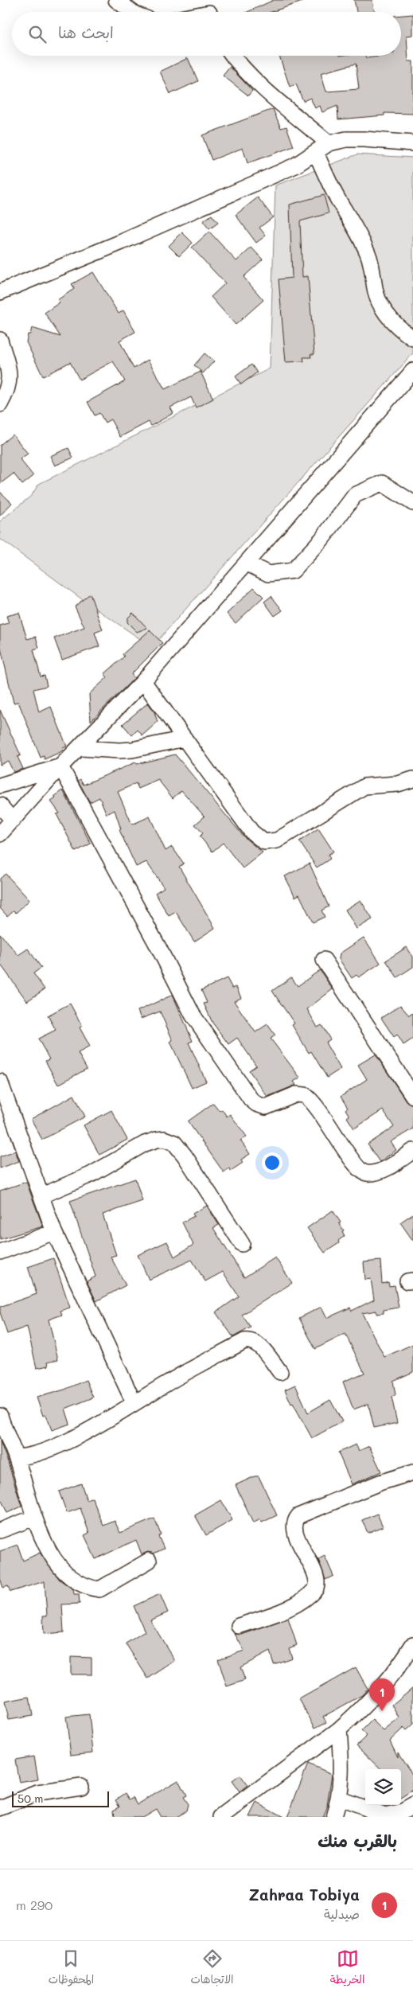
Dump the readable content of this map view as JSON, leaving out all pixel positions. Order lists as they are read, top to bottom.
{
  "scale_bar": "50 m",
  "page": {
    "search": "ابحث هنا",
    "pins": "1",
    "scale": "50 m",
    "heading": "بالقرب منك",
    "list": [
      {
        "mark": "1",
        "name": "Zahraa Tobiya",
        "note": "صيدلية",
        "value": "290 m"
      }
    ],
    "nav": ["الخريطة", "الاتجاهات", "المحفوظات"]
  }
}
